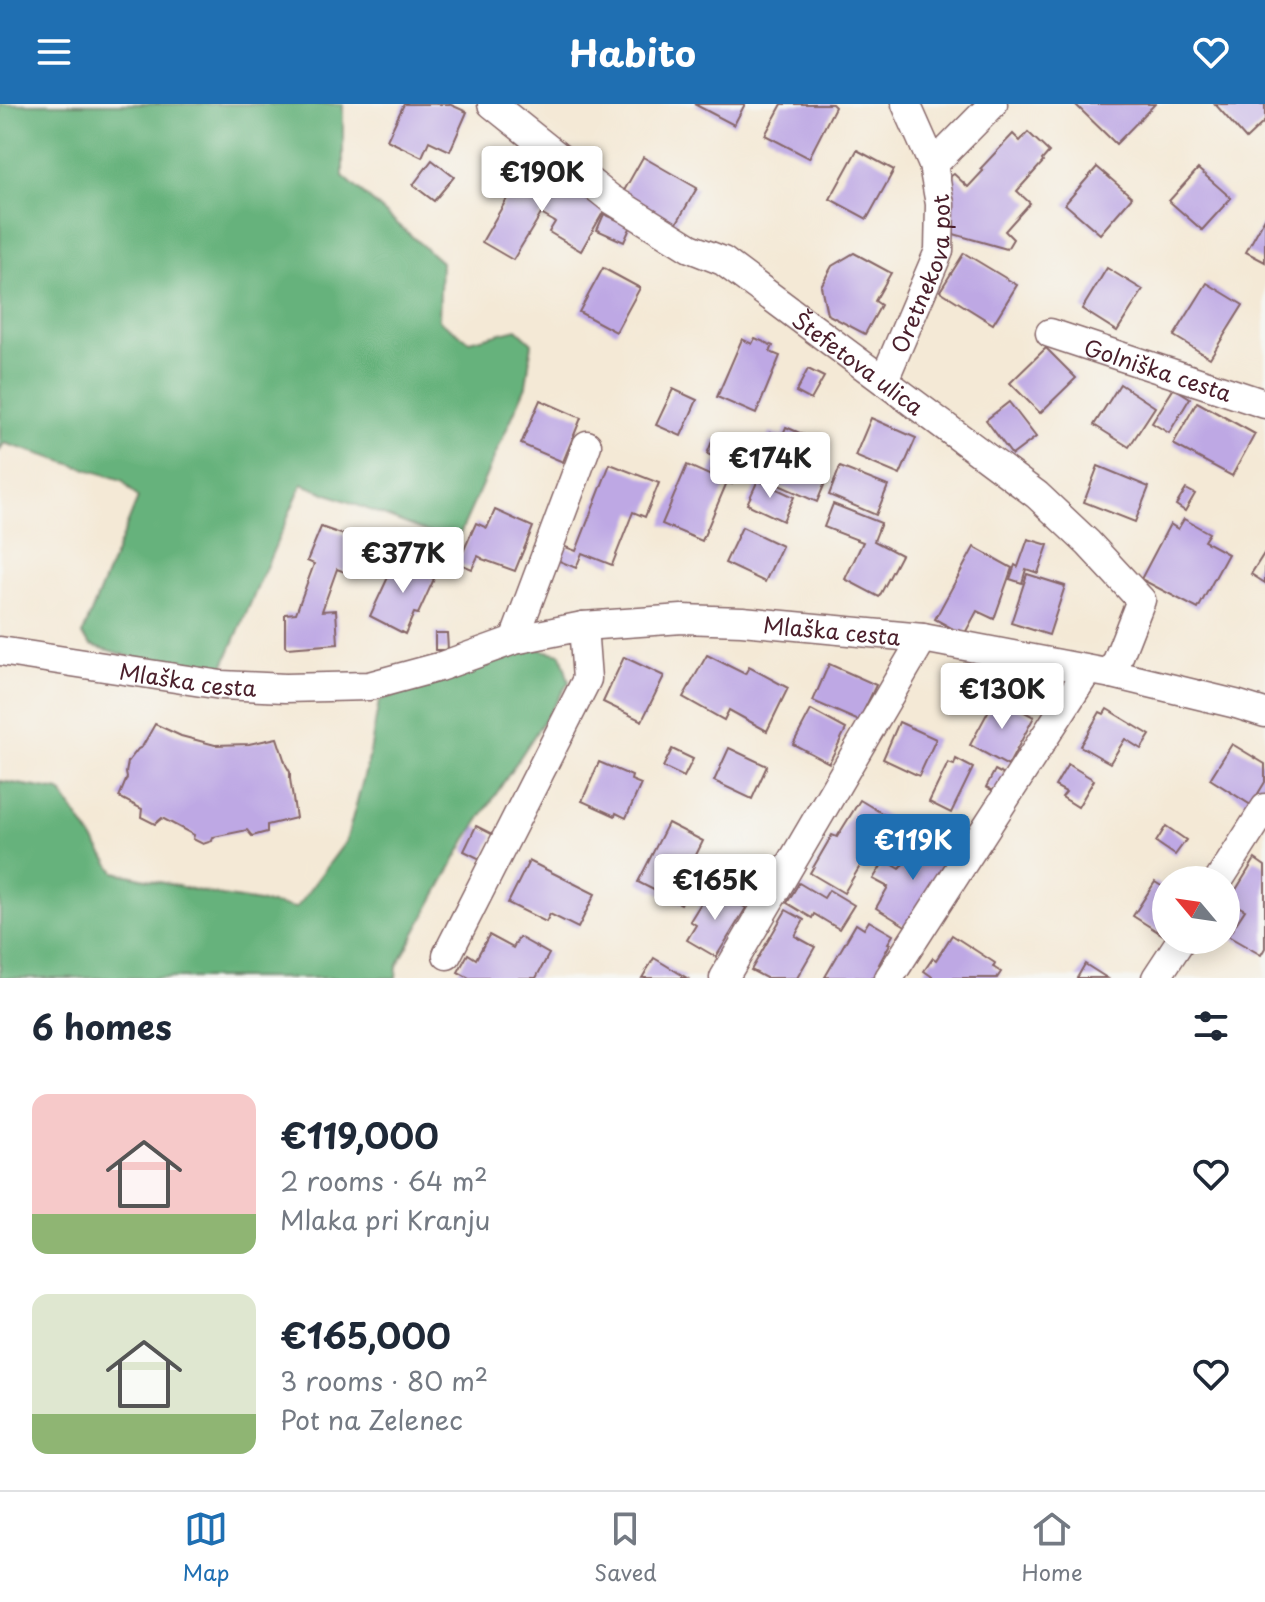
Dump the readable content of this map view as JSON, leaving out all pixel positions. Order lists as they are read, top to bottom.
{
  "streets": {
    "street": [
      "Oretnekova pot",
      "Štefetova ulica",
      "Golniška cesta",
      "Mlaška cesta"
    ]
  },
  "crossings": [
    ["Oretnekova pot", "Štefetova ulica"],
    ["Štefetova ulica", "Mlaška cesta"]
  ],
  "north": "top left",
  "page": {
    "header": "Habito",
    "price": [
      "€190K",
      "€174K",
      "€377K",
      "€130K",
      "€119K",
      "€165K"
    ],
    "heading": "6 homes",
    "list": [
      {
        "name": "€119,000",
        "note": "2 rooms · 64 m² · Mlaka pri Kranju"
      },
      {
        "name": "€165,000",
        "note": "3 rooms · 80 m² · Pot na Zelenec"
      }
    ],
    "tabs": ["Map", "Saved", "Home"]
  }
}
